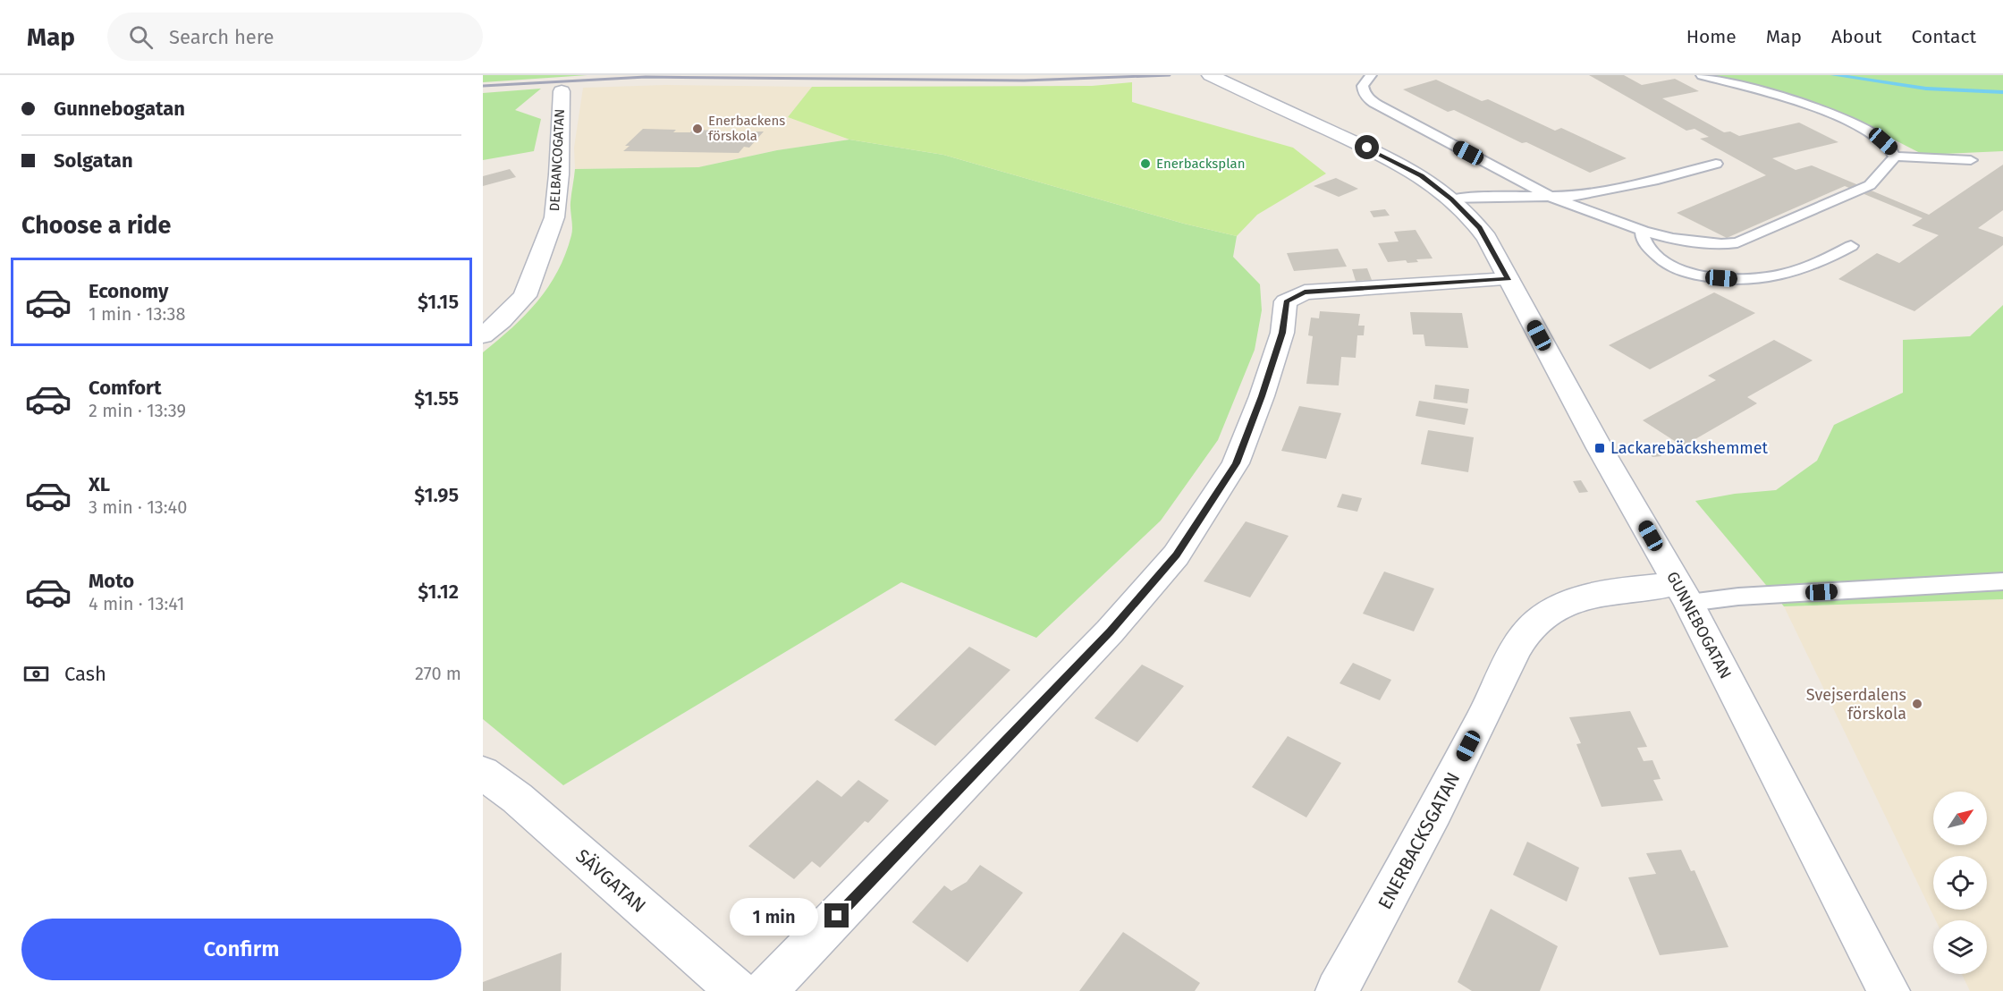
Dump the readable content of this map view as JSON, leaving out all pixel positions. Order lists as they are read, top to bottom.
{
  "streets": {
    "street": [
      "DELBANCOGATAN",
      "GUNNEBOGATAN",
      "ENERBACKSGATAN",
      "SÄVGATAN"
    ]
  },
  "crossings": [
    ["GUNNEBOGATAN", "ENERBACKSGATAN"]
  ],
  "places": {
    "other": ["Enerbackens förskola", "Enerbacksplan", "Svejserdalens förskola"],
    "transit": ["Lackarebäckshemmet"]
  },
  "north": "top right",
  "page": {
    "header": "Map",
    "search": "Search here",
    "nav": [
      "Home",
      "Map",
      "About",
      "Contact"
    ],
    "banner": ["Gunnebogatan", "Solgatan"],
    "heading": "Choose a ride",
    "list": [
      {
        "name": "Economy",
        "note": "1 min · 13:38",
        "value": "$1.15"
      },
      {
        "name": "Comfort",
        "note": "2 min · 13:39",
        "value": "$1.55"
      },
      {
        "name": "XL",
        "note": "3 min · 13:40",
        "value": "$1.95"
      },
      {
        "name": "Moto",
        "note": "4 min · 13:41",
        "value": "$1.12"
      }
    ],
    "pay": ["Cash", "270 m"],
    "bubble": "1 min",
    "buttons": "Confirm"
  }
}
